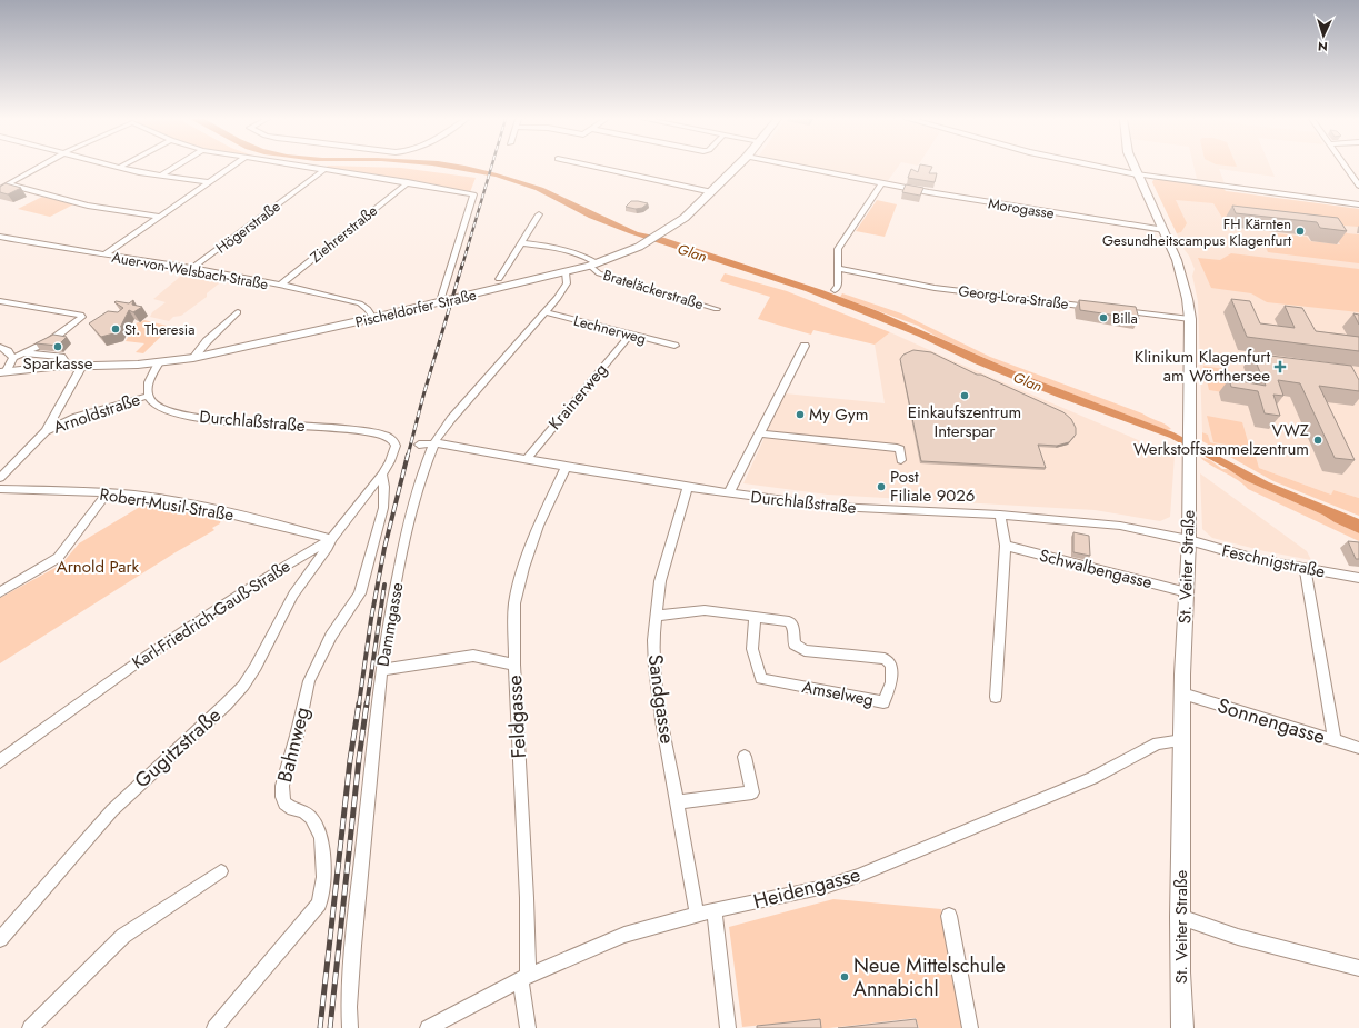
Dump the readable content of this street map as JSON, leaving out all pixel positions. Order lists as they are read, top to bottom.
{
  "streets": {
    "main road": ["Pischeldorfer Straße", "St. Veiter Straße"],
    "street": [
      "Morogasse",
      "Högerstraße",
      "Ziehrerstraße",
      "Auer-von-Welsbach-Straße",
      "Brateläckerstraße",
      "Georg-Lora-Straße",
      "Lechnerweg",
      "Krainerweg",
      "Arnoldstraße",
      "Durchlaßstraße",
      "Robert-Musil-Straße",
      "Feschnigstraße",
      "Schwalbengasse",
      "Karl-Friedrich-Gauß-Straße",
      "Dammgasse",
      "Amselweg",
      "Sandgasse",
      "Feldgasse",
      "Sonnengasse",
      "Bahnweg",
      "Gugitzstraße",
      "Heidengasse"
    ]
  },
  "crossings": [
    ["Morogasse", "St. Veiter Straße"],
    ["Högerstraße", "Auer-von-Welsbach-Straße"],
    ["Ziehrerstraße", "Auer-von-Welsbach-Straße"],
    ["Auer-von-Welsbach-Straße", "Pischeldorfer Straße"],
    ["Brateläckerstraße", "Pischeldorfer Straße"],
    ["Pischeldorfer Straße", "Arnoldstraße"],
    ["Pischeldorfer Straße", "Dammgasse"],
    ["Lechnerweg", "Krainerweg"],
    ["Lechnerweg", "Dammgasse"],
    ["Krainerweg", "Durchlaßstraße"],
    ["Arnoldstraße", "Durchlaßstraße"],
    ["Durchlaßstraße", "Feschnigstraße"],
    ["Durchlaßstraße", "St. Veiter Straße"],
    ["Durchlaßstraße", "Karl-Friedrich-Gauß-Straße"],
    ["Durchlaßstraße", "Dammgasse"],
    ["Durchlaßstraße", "Sandgasse"],
    ["Durchlaßstraße", "Feldgasse"],
    ["Robert-Musil-Straße", "Karl-Friedrich-Gauß-Straße"],
    ["Robert-Musil-Straße", "Gugitzstraße"],
    ["Feschnigstraße", "St. Veiter Straße"],
    ["St. Veiter Straße", "Schwalbengasse"],
    ["St. Veiter Straße", "Sonnengasse"],
    ["St. Veiter Straße", "Heidengasse"],
    ["Karl-Friedrich-Gauß-Straße", "Bahnweg"],
    ["Karl-Friedrich-Gauß-Straße", "Gugitzstraße"],
    ["Amselweg", "Sandgasse"],
    ["Sandgasse", "Heidengasse"],
    ["Feldgasse", "Heidengasse"]
  ],
  "water": ["Glan"],
  "parks": ["Arnold Park"],
  "places": {
    "other": [
      "FH Kärnten Gesundheitscampus Klagenfurt",
      "Billa",
      "St. Theresia",
      "Sparkasse",
      "Einkaufszentrum Interspar",
      "My Gym",
      "VWZ Werkstoffsammelzentrum",
      "Post Filiale 9026",
      "Neue Mittelschule Annabichl"
    ],
    "health": ["Klinikum Klagenfurt am Wörthersee"]
  },
  "north": "bottom"
}
